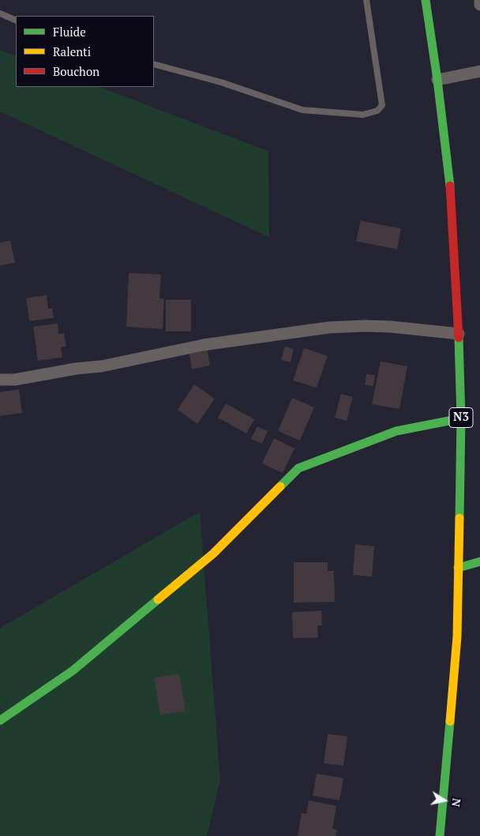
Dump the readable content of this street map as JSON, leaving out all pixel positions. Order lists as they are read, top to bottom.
{
  "streets": {
    "main road": ["N3"]
  },
  "legend": ["Fluide", "Ralenti", "Bouchon"],
  "north": "right"
}
